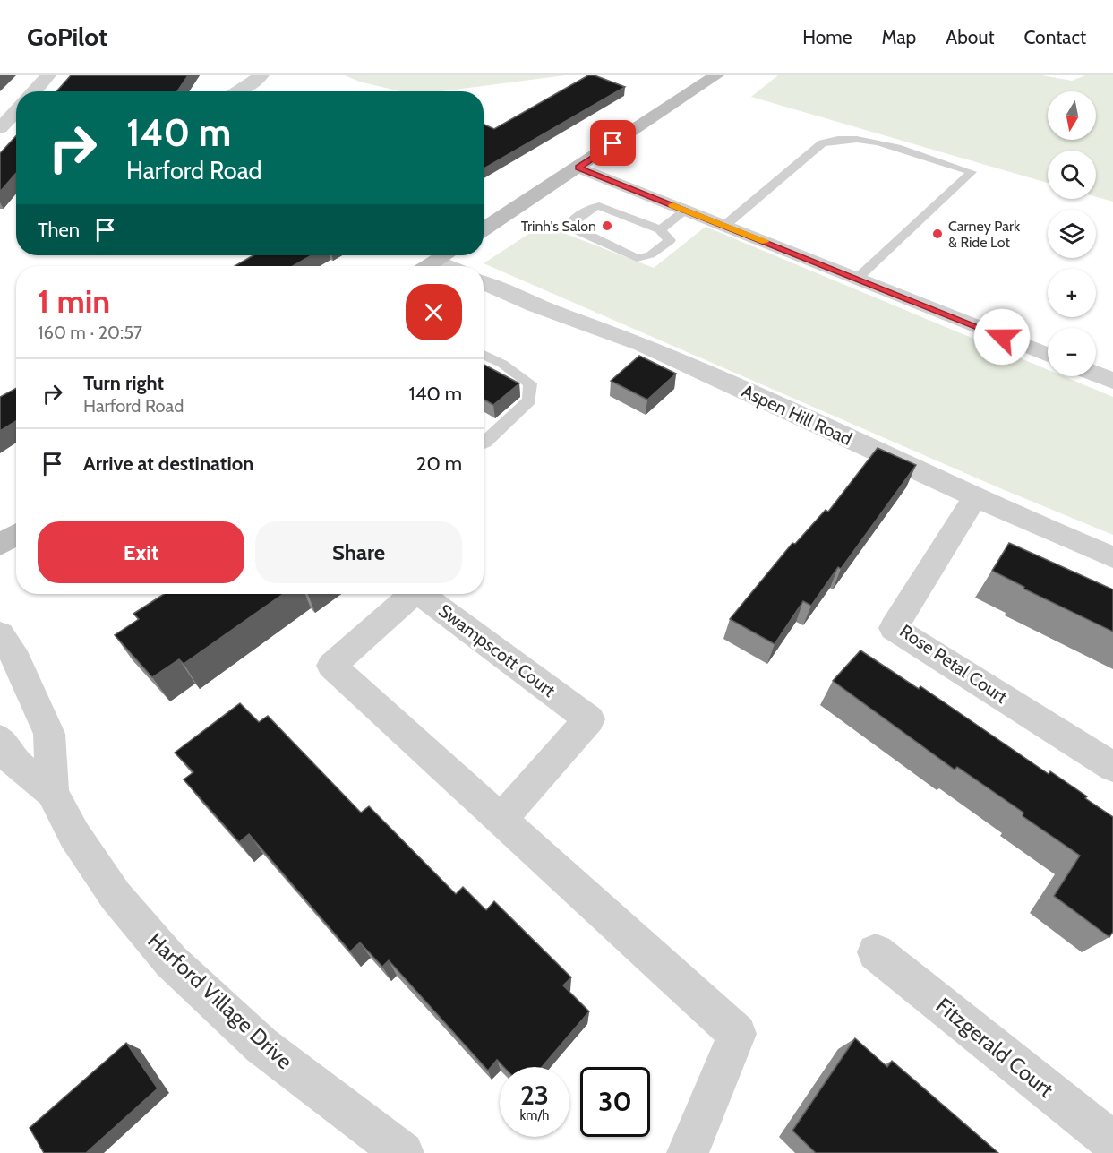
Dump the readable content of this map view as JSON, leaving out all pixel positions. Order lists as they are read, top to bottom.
{
  "streets": {
    "street": [
      "Aspen Hill Road",
      "Swampscott Court",
      "Rose Petal Court",
      "Harford Village Drive",
      "Fitzgerald Court"
    ]
  },
  "crossings": [
    ["Aspen Hill Road", "Rose Petal Court"]
  ],
  "places": ["Trinh's Salon", "Carney Park & Ride Lot"],
  "north": "bottom",
  "page": {
    "header": "GoPilot",
    "nav": [
      "Home",
      "Map",
      "About",
      "Contact"
    ],
    "map_buttons": ["+", "−"],
    "turn": ["140 m", "Harford Road"],
    "then": "Then",
    "heading": ["1 min", "160 m · 20:57"],
    "list": [
      {
        "name": "Turn right",
        "note": "Harford Road",
        "value": "140 m"
      },
      {
        "name": "Arrive at destination",
        "value": "20 m"
      }
    ],
    "buttons": ["Exit", "Share"],
    "speed": "23 km/h",
    "limit": "30"
  }
}
